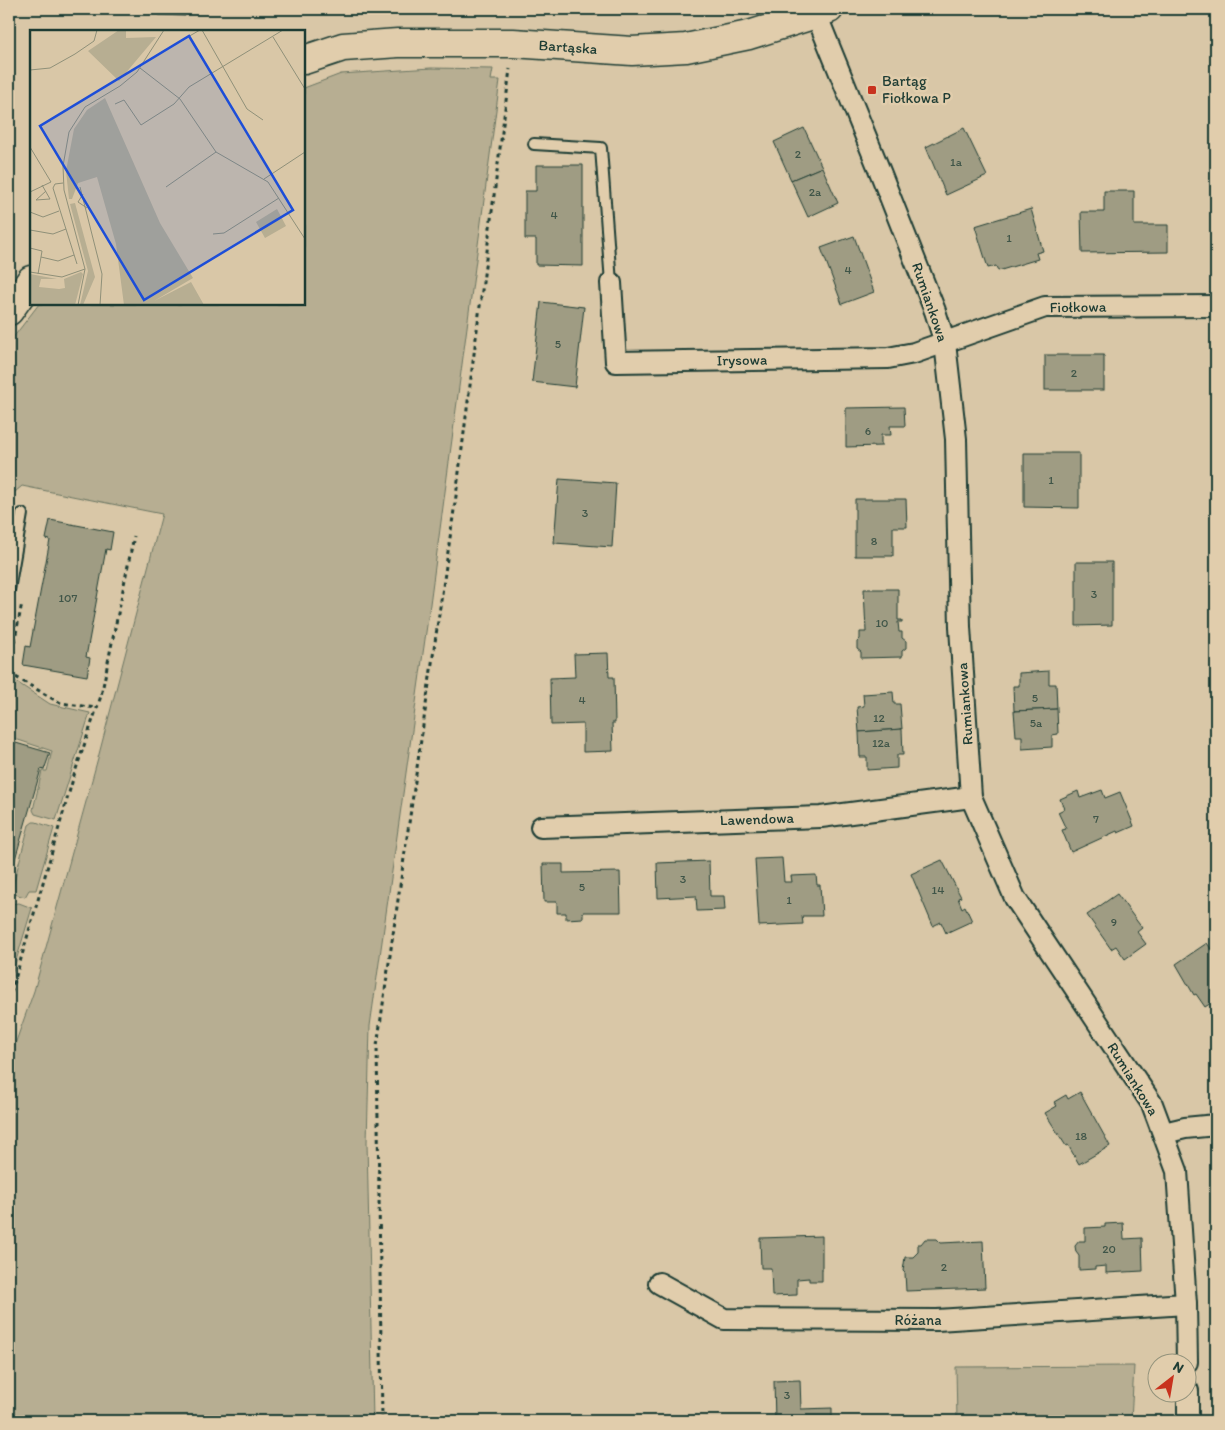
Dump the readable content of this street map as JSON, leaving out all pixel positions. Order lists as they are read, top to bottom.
{
  "streets": {
    "street": [
      "Bartąska",
      "Rumiankowa",
      "Fiołkowa",
      "Irysowa",
      "Lawendowa",
      "Różana"
    ]
  },
  "crossings": [
    ["Bartąska", "Rumiankowa"],
    ["Rumiankowa", "Fiołkowa"],
    ["Rumiankowa", "Irysowa"],
    ["Rumiankowa", "Lawendowa"],
    ["Rumiankowa", "Różana"],
    ["Fiołkowa", "Irysowa"]
  ],
  "places": {
    "transit": ["Bartąg Fiołkowa P"]
  },
  "house_numbers": [
    "2",
    "1a",
    "2a",
    "4",
    "1",
    "4",
    "5",
    "2",
    "6",
    "1",
    "3",
    "8",
    "3",
    "107",
    "10",
    "5",
    "4",
    "12",
    "5a",
    "12a",
    "7",
    "3",
    "5",
    "14",
    "1",
    "9",
    "18",
    "20",
    "2",
    "3"
  ],
  "north": "top right"
}
